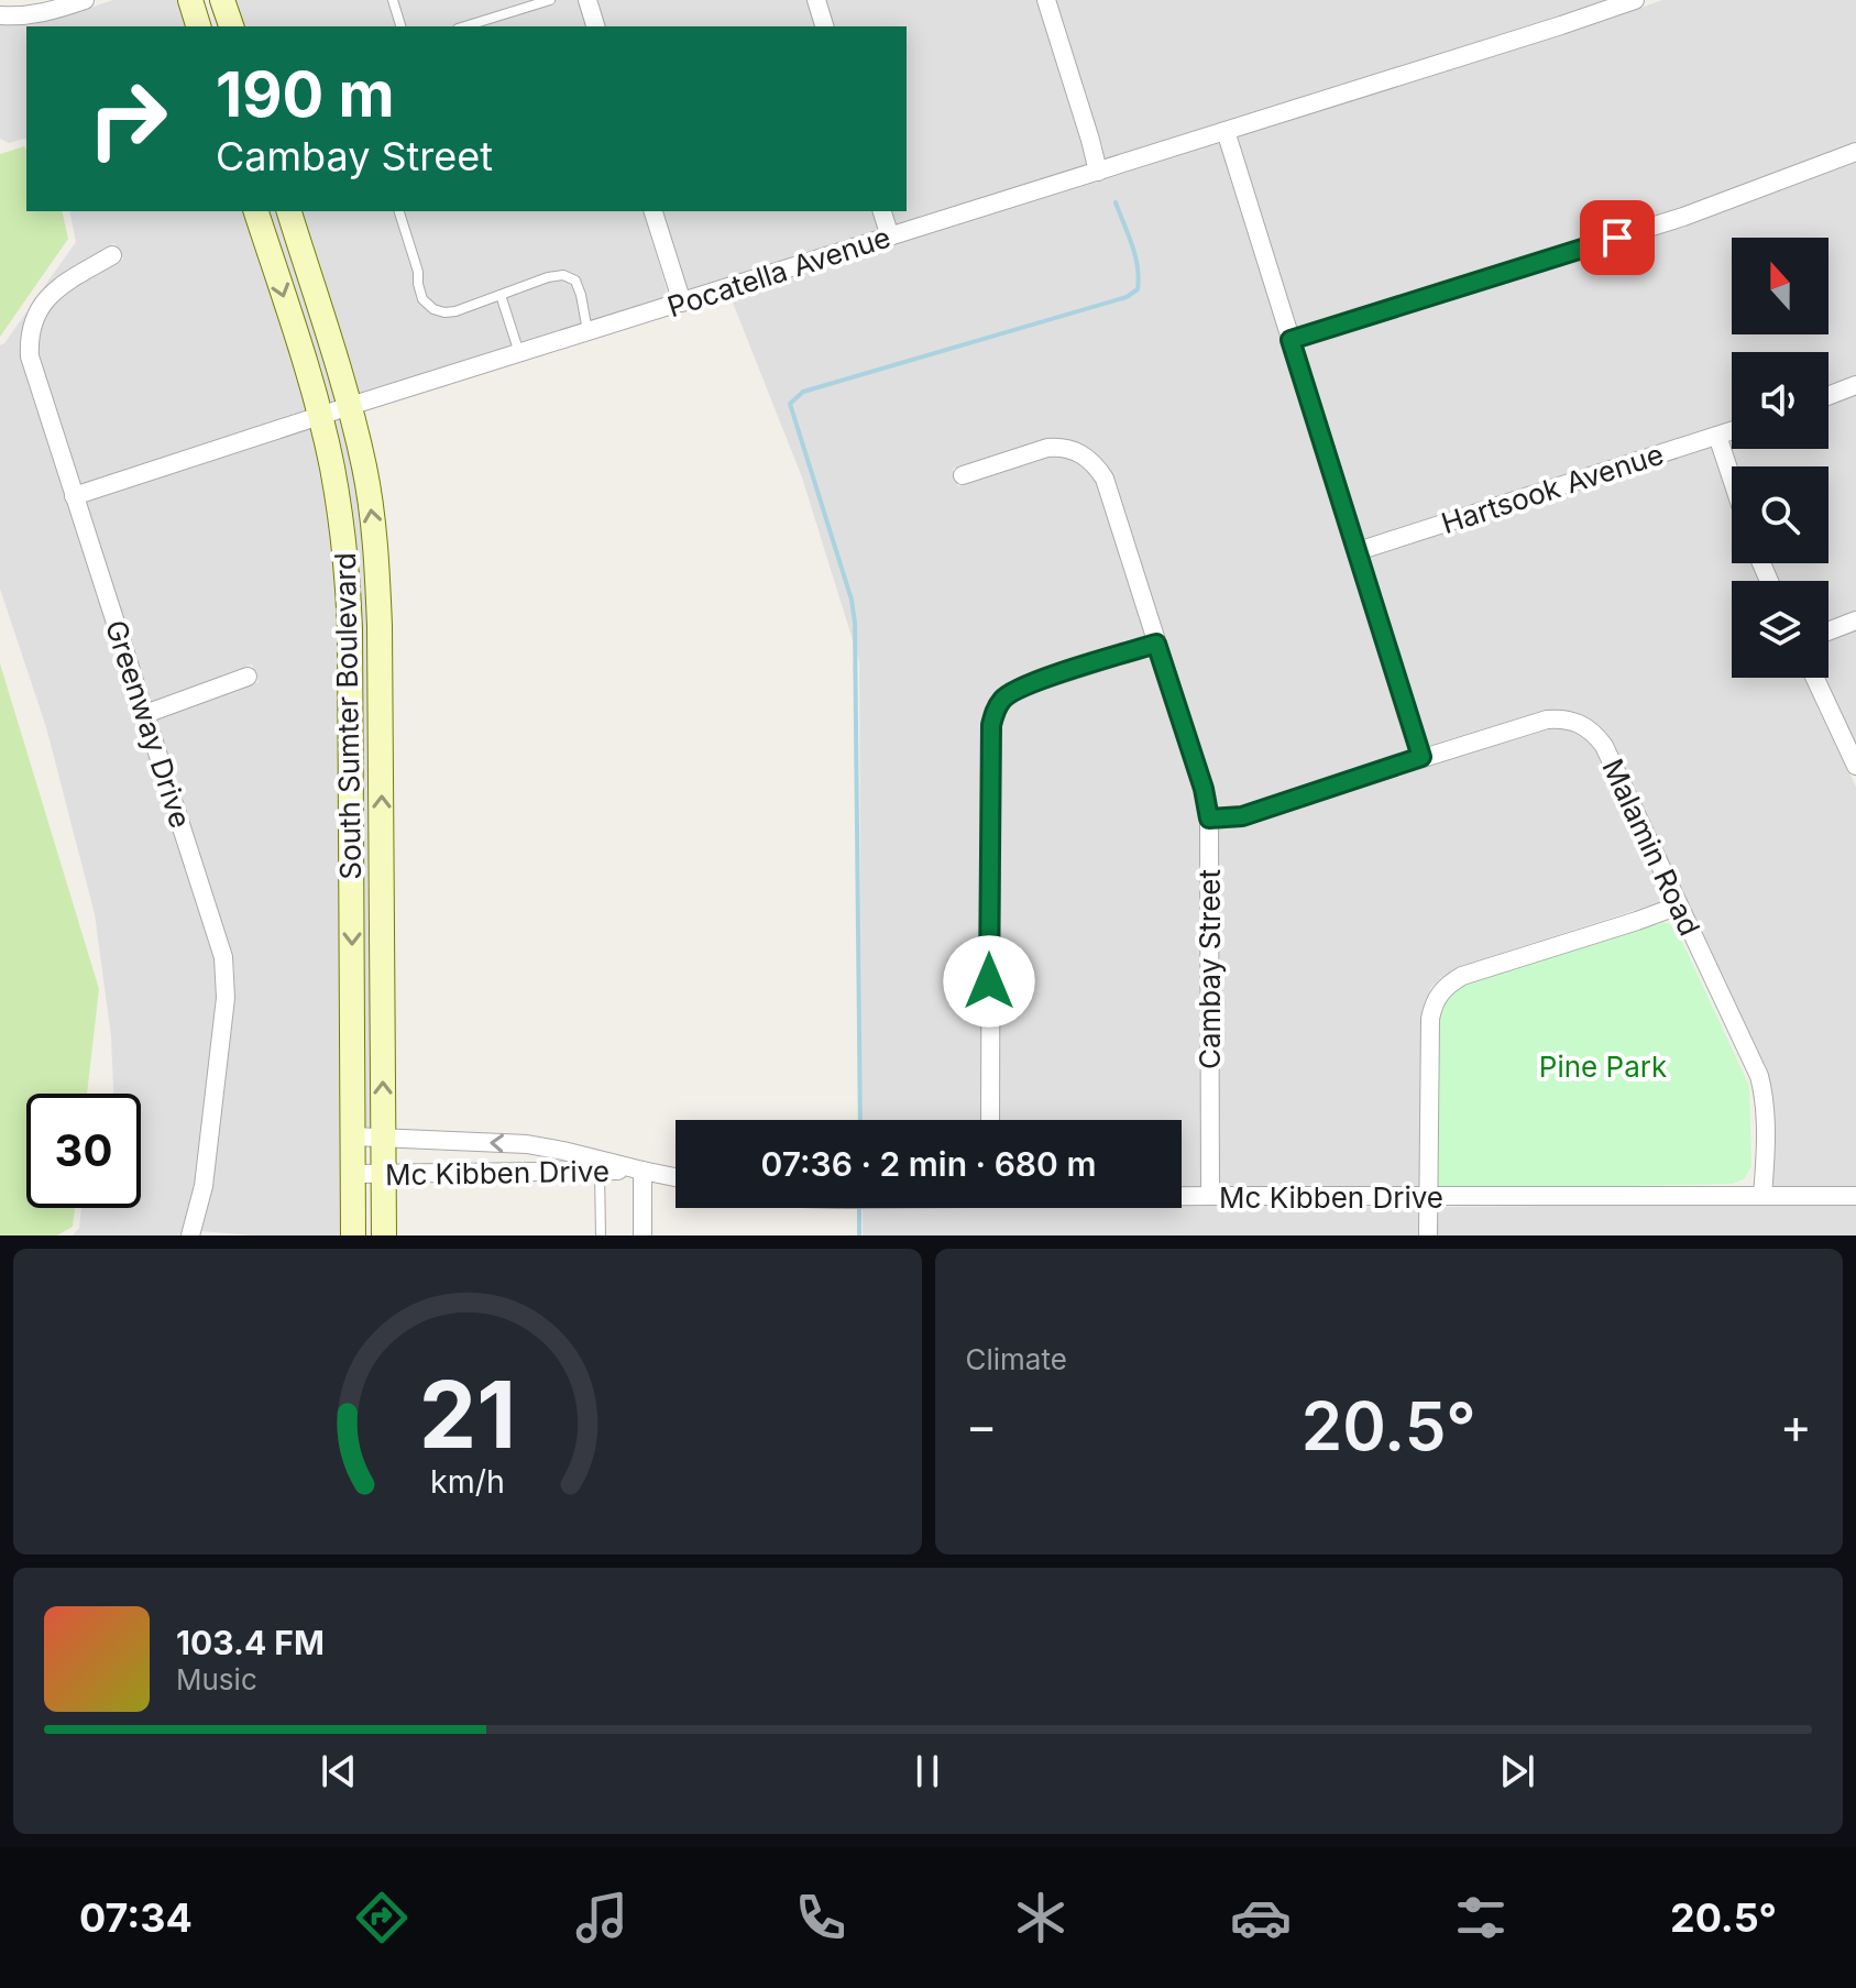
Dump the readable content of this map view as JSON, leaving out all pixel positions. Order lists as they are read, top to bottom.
{
  "streets": {
    "main road": ["South Sumter Boulevard"],
    "street": [
      "Pocatella Avenue",
      "Hartsook Avenue",
      "Greenway Drive",
      "Malamin Road",
      "Cambay Street",
      "Mc Kibben Drive"
    ]
  },
  "crossings": [
    ["Pocatella Avenue", "South Sumter Boulevard"],
    ["Pocatella Avenue", "Greenway Drive"],
    ["South Sumter Boulevard", "Mc Kibben Drive"],
    ["Malamin Road", "Cambay Street"],
    ["Malamin Road", "Mc Kibben Drive"],
    ["Cambay Street", "Mc Kibben Drive"]
  ],
  "parks": ["Pine Park"],
  "north": "top",
  "page": {
    "turn": ["190 m", "Cambay Street"],
    "limit": "30",
    "trip": "07:36 · 2 min · 680 m",
    "tile": "Climate",
    "heat": ["−", "20.5°", "+"],
    "song": ["103.4 FM", "Music"],
    "tabs": ["07:34", "20.5°"],
    "gauge": ["21", "km/h"]
  }
}
